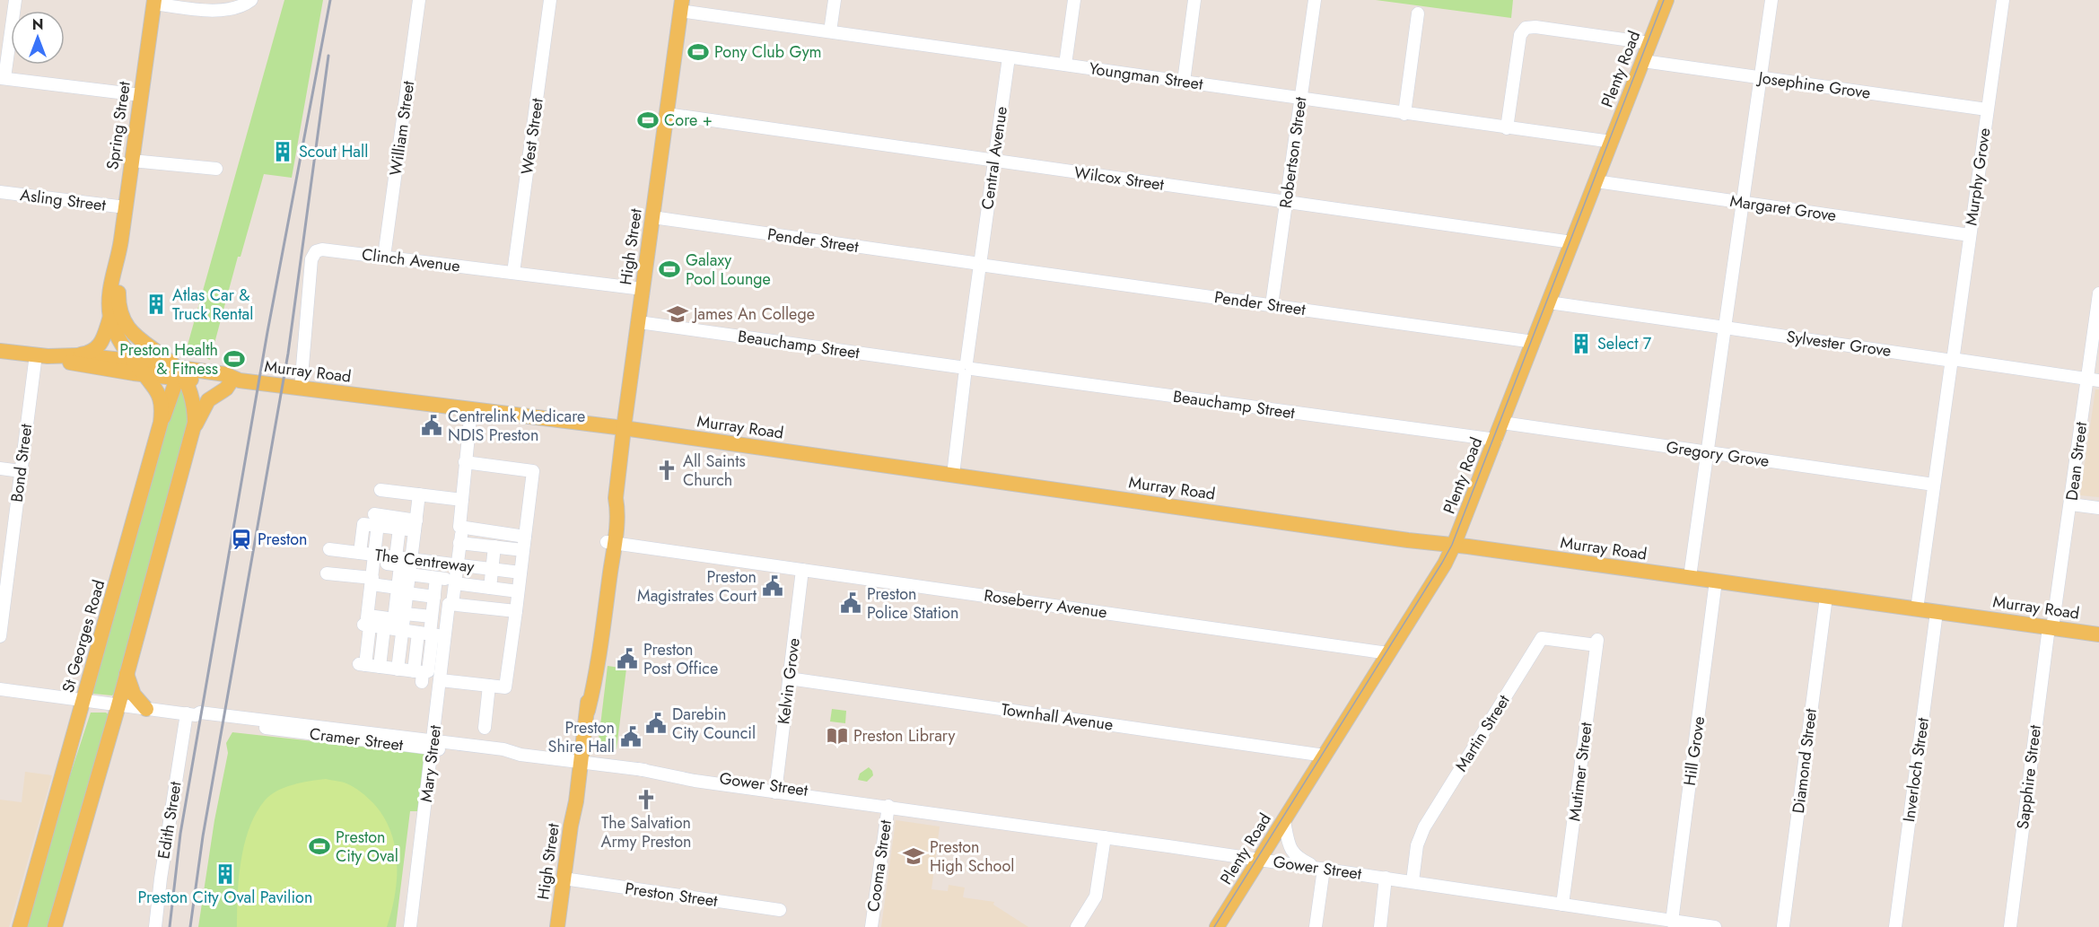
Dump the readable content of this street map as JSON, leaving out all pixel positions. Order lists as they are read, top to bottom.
{
  "streets": {
    "main road": [
      "Plenty Road",
      "Spring Street",
      "High Street",
      "Murray Road",
      "St Georges Road"
    ],
    "street": [
      "Youngman Street",
      "Josephine Grove",
      "William Street",
      "West Street",
      "Robertson Street",
      "Central Avenue",
      "Murphy Grove",
      "Wilcox Street",
      "Asling Street",
      "Margaret Grove",
      "Pender Street",
      "Clinch Avenue",
      "Sylvester Grove",
      "Beauchamp Street",
      "Gregory Grove",
      "Dean Street",
      "Bond Street",
      "The Centreway",
      "Roseberry Avenue",
      "Kelvin Grove",
      "Townhall Avenue",
      "Martin Street",
      "Cramer Street",
      "Hill Grove",
      "Diamond Street",
      "Mary Street",
      "Inverloch Street",
      "Mutimer Street",
      "Sapphire Street",
      "Gower Street",
      "Edith Street",
      "Cooma Street",
      "Preston Street"
    ]
  },
  "crossings": [
    ["Plenty Road", "Youngman Street"],
    ["Plenty Road", "Josephine Grove"],
    ["Plenty Road", "Wilcox Street"],
    ["Plenty Road", "Margaret Grove"],
    ["Plenty Road", "Pender Street"],
    ["Plenty Road", "Sylvester Grove"],
    ["Plenty Road", "Beauchamp Street"],
    ["Plenty Road", "Murray Road"],
    ["Plenty Road", "Gregory Grove"],
    ["Plenty Road", "Roseberry Avenue"],
    ["Plenty Road", "Townhall Avenue"],
    ["Plenty Road", "Gower Street"],
    ["Youngman Street", "Robertson Street"],
    ["Youngman Street", "Central Avenue"],
    ["Youngman Street", "High Street"],
    ["Josephine Grove", "Murphy Grove"],
    ["Spring Street", "Asling Street"],
    ["Spring Street", "Murray Road"],
    ["Spring Street", "St Georges Road"],
    ["William Street", "Clinch Avenue"],
    ["West Street", "Clinch Avenue"],
    ["Robertson Street", "Wilcox Street"],
    ["Robertson Street", "Pender Street"],
    ["Central Avenue", "Wilcox Street"],
    ["Central Avenue", "Pender Street"],
    ["Central Avenue", "Beauchamp Street"],
    ["Central Avenue", "Murray Road"],
    ["Murphy Grove", "Margaret Grove"],
    ["Murphy Grove", "Sylvester Grove"],
    ["Murphy Grove", "Murray Road"],
    ["Murphy Grove", "Gregory Grove"],
    ["Wilcox Street", "High Street"],
    ["Pender Street", "High Street"],
    ["High Street", "Clinch Avenue"],
    ["High Street", "Beauchamp Street"],
    ["High Street", "Murray Road"],
    ["High Street", "Roseberry Avenue"],
    ["High Street", "Cramer Street"],
    ["High Street", "Gower Street"],
    ["High Street", "Preston Street"],
    ["Clinch Avenue", "Murray Road"],
    ["Sylvester Grove", "Dean Street"],
    ["Murray Road", "Dean Street"],
    ["Murray Road", "Bond Street"],
    ["Murray Road", "St Georges Road"],
    ["Murray Road", "Hill Grove"],
    ["Murray Road", "Diamond Street"],
    ["Murray Road", "Inverloch Street"],
    ["Murray Road", "Sapphire Street"],
    ["Dean Street", "Sapphire Street"],
    ["The Centreway", "Mary Street"],
    ["Roseberry Avenue", "Kelvin Grove"],
    ["St Georges Road", "Cramer Street"],
    ["Kelvin Grove", "Townhall Avenue"],
    ["Kelvin Grove", "Gower Street"],
    ["Martin Street", "Mutimer Street"],
    ["Martin Street", "Gower Street"],
    ["Cramer Street", "Mary Street"],
    ["Cramer Street", "Gower Street"],
    ["Cramer Street", "Edith Street"],
    ["Hill Grove", "Gower Street"],
    ["Mutimer Street", "Gower Street"],
    ["Gower Street", "Cooma Street"]
  ],
  "places": {
    "sports": [
      "Pony Club Gym",
      "Core +",
      "Galaxy Pool Lounge",
      "Preston Health & Fitness",
      "Preston City Oval"
    ],
    "building": [
      "Scout Hall",
      "Atlas Car & Truck Rental",
      "Select 7",
      "Preston City Oval Pavilion"
    ],
    "school or university": ["James An College", "Preston High School"],
    "public building": [
      "Centrelink Medicare NDIS Preston",
      "Preston Magistrates Court",
      "Preston Police Station",
      "Preston Post Office",
      "Darebin City Council",
      "Preston Shire Hall"
    ],
    "church": ["All Saints Church", "The Salvation Army Preston"],
    "station": ["Preston"],
    "library": ["Preston Library"]
  },
  "north": "top"
}
